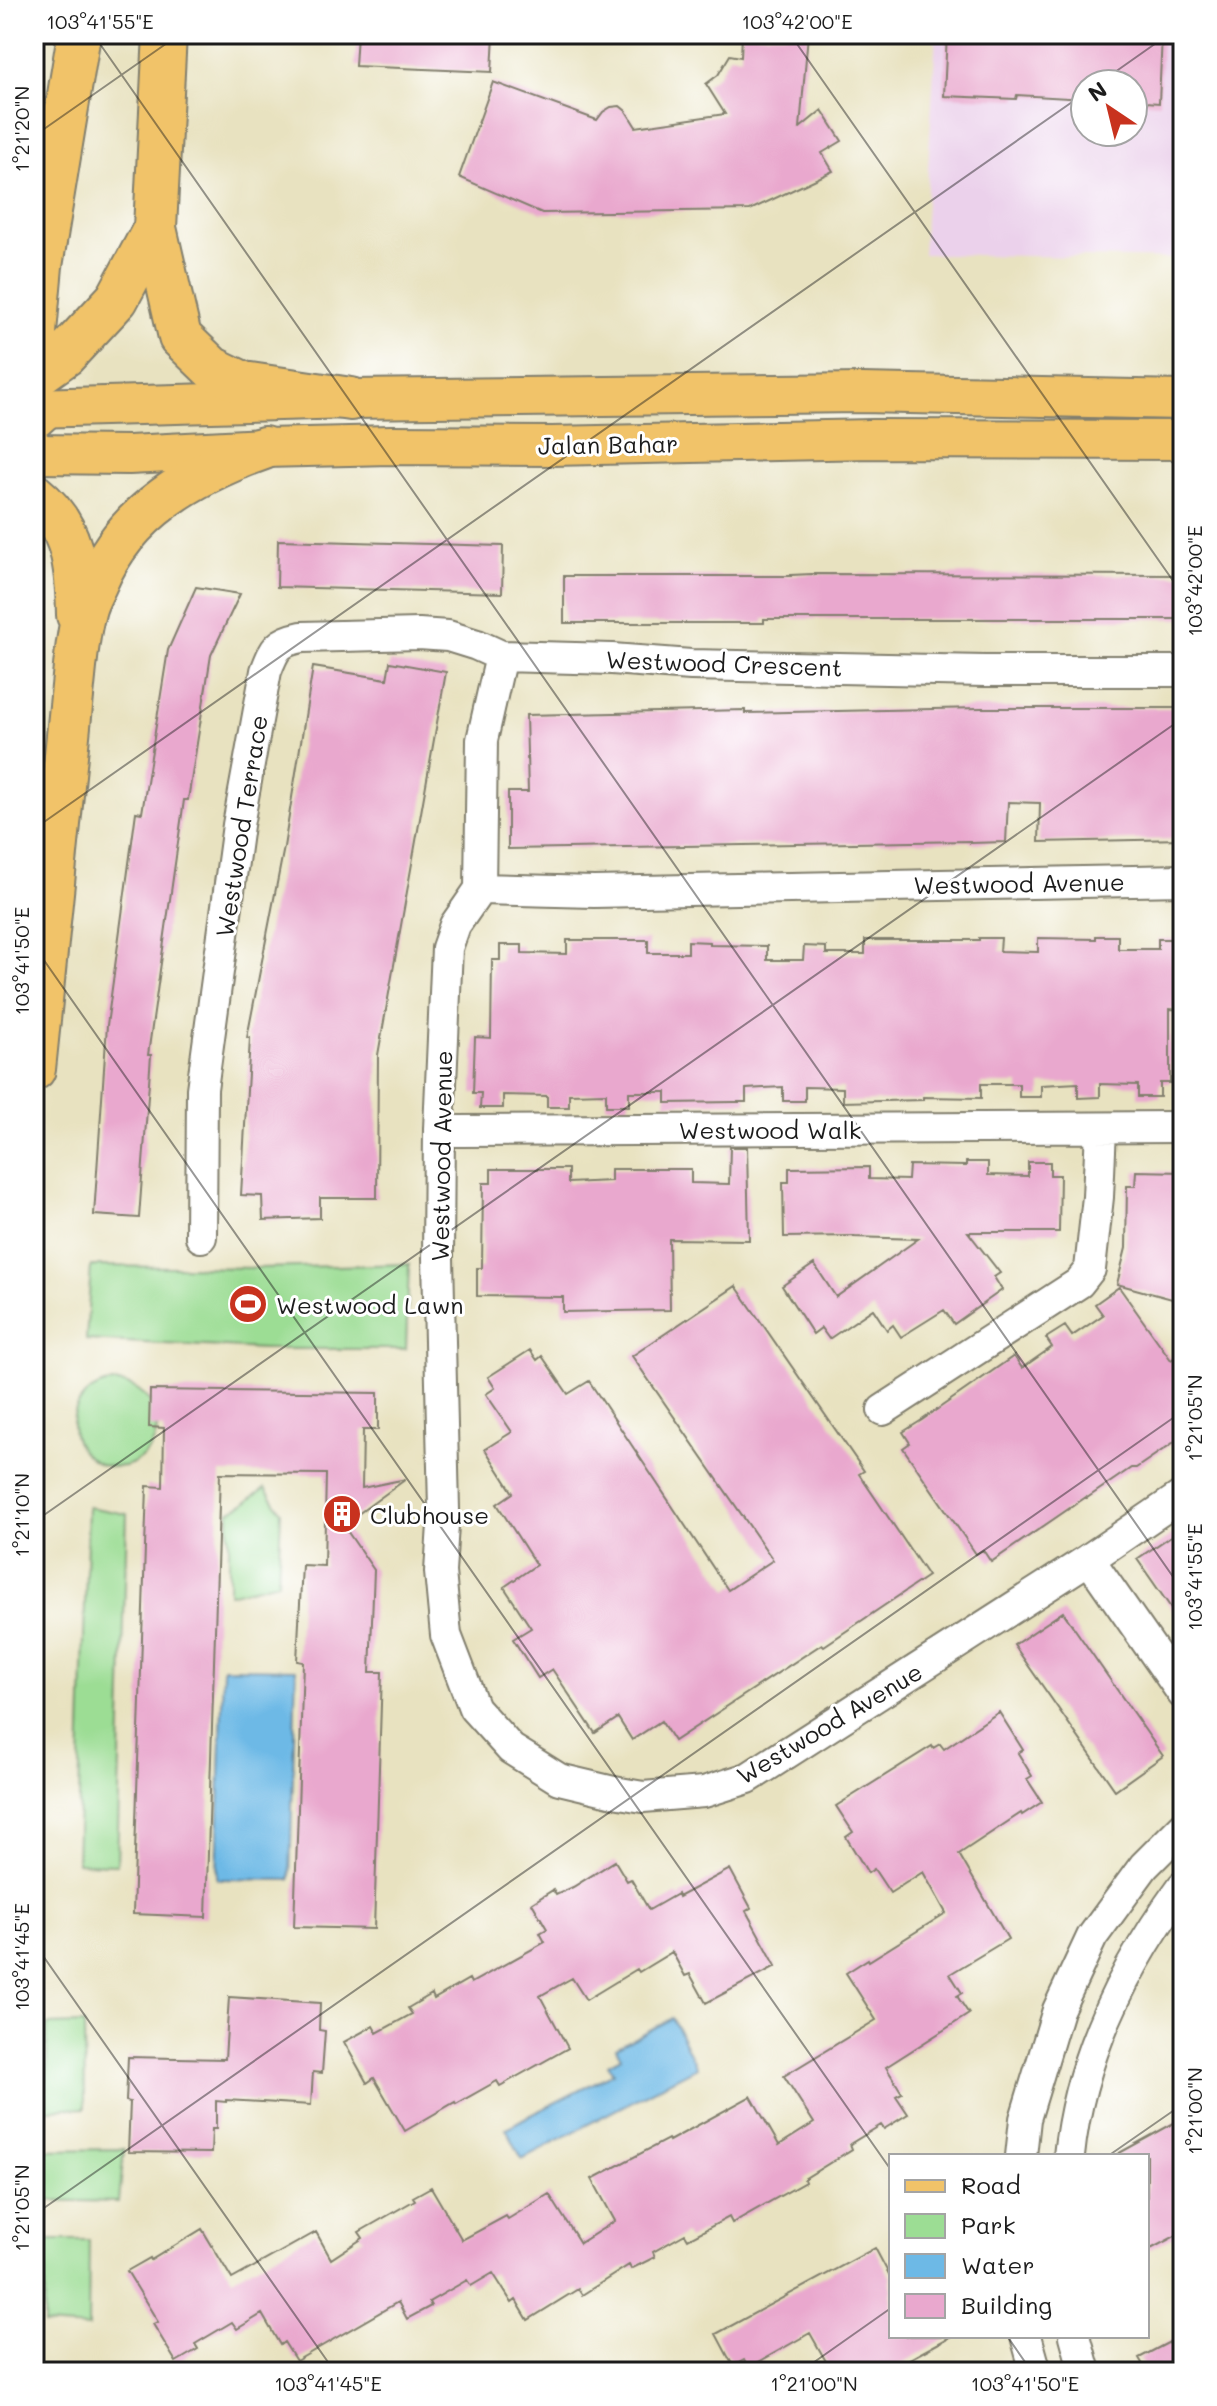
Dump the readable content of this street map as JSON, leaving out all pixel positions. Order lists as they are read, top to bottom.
{
  "streets": {
    "main road": ["Jalan Bahar"],
    "street": [
      "Westwood Crescent",
      "Westwood Terrace",
      "Westwood Avenue",
      "Westwood Walk"
    ]
  },
  "crossings": [
    ["Westwood Crescent", "Westwood Terrace"],
    ["Westwood Avenue", "Westwood Walk"]
  ],
  "places": {
    "sports": ["Westwood Lawn"],
    "building": ["Clubhouse"]
  },
  "legend": [
    "Road",
    "Park",
    "Water",
    "Building"
  ],
  "north": "top left",
  "coordinates": [
    "103°41'55\"E",
    "103°42'00\"E",
    "1°21'20\"N",
    "103°41'50\"E",
    "1°21'05\"N",
    "1°21'10\"N",
    "103°41'45\"E",
    "1°21'00\"N"
  ]
}
